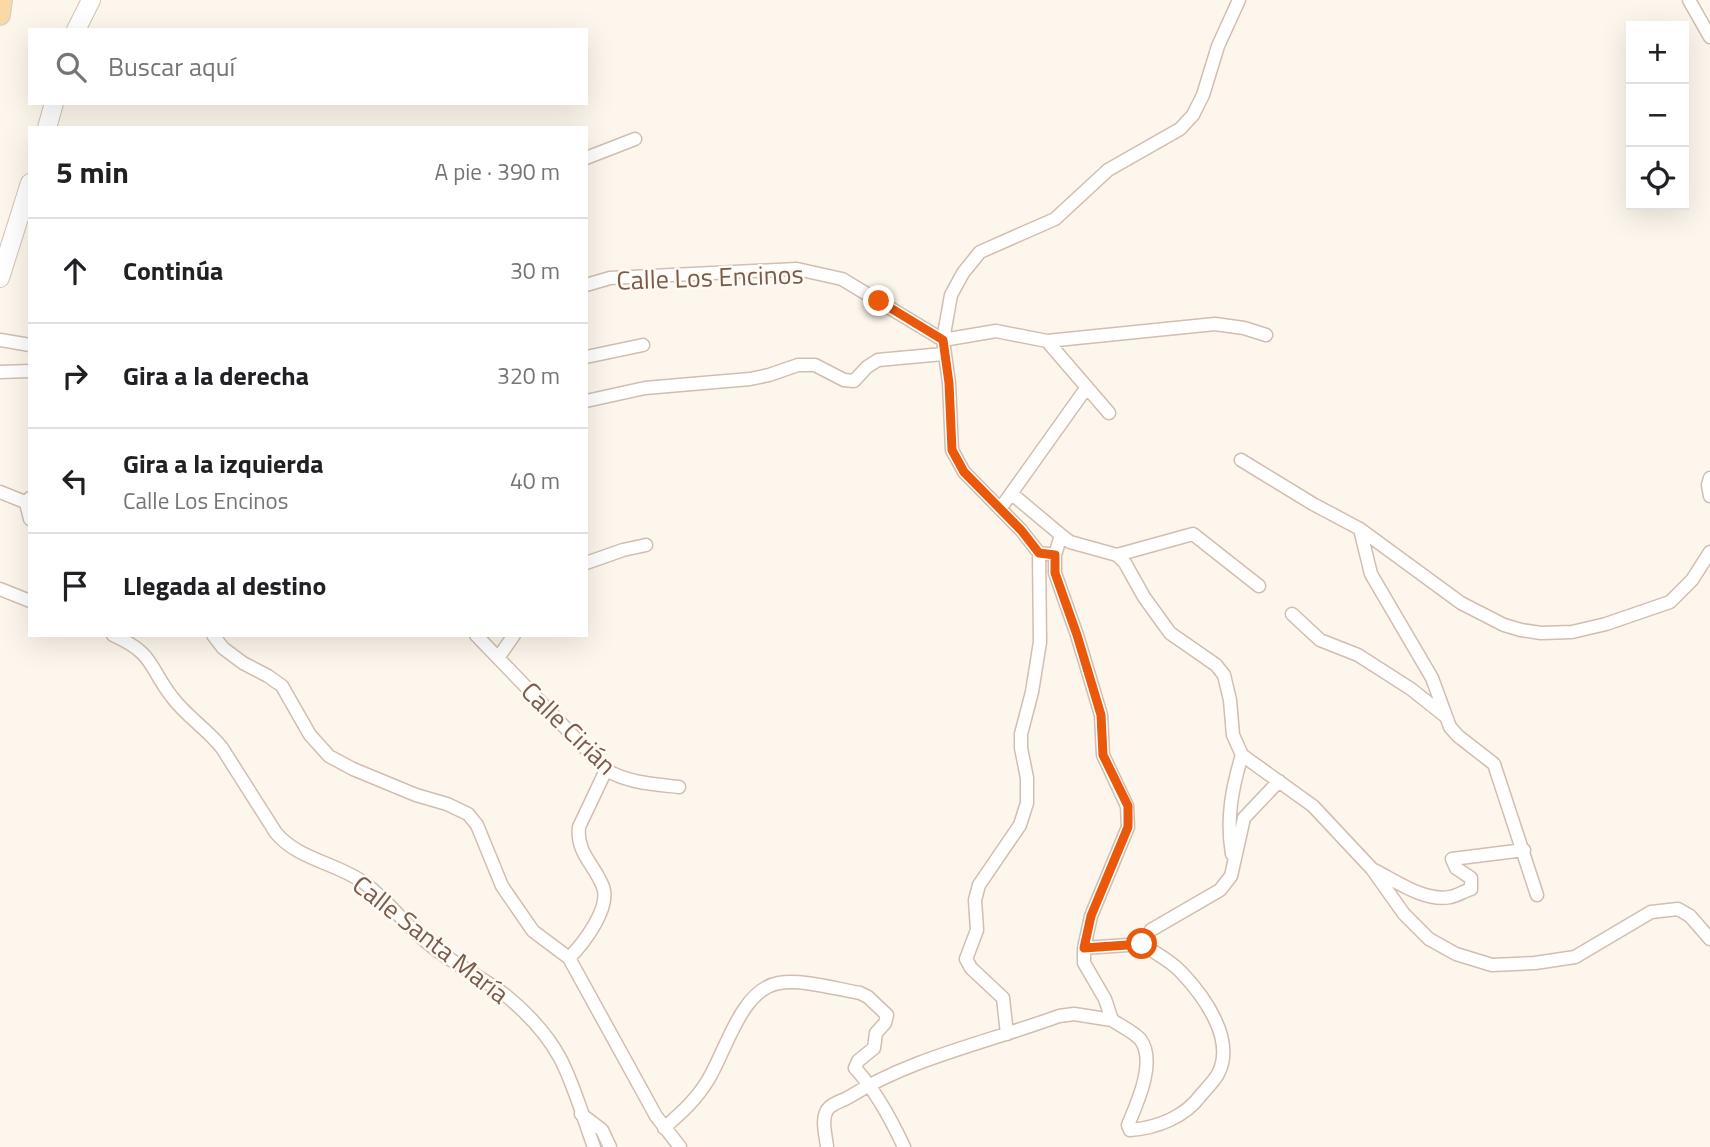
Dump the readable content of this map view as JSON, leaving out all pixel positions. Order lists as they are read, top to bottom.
{
  "streets": {
    "street": ["Calle Los Encinos", "Calle Cirián", "Calle Santa María"]
  },
  "page": {
    "map_buttons": ["+", "−"],
    "search": "Buscar aquí",
    "heading": ["5 min", "A pie · 390 m"],
    "list": [
      ["Continúa", "30 m"],
      ["Gira a la derecha", "320 m"],
      ["Gira a la izquierda", "Calle Los Encinos", "40 m"],
      "Llegada al destino"
    ]
  }
}
